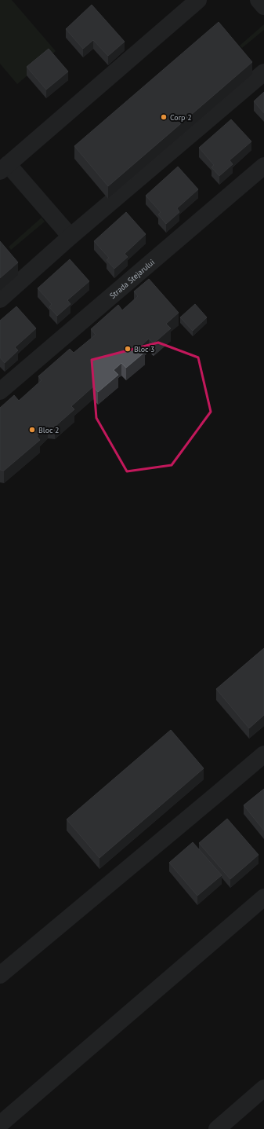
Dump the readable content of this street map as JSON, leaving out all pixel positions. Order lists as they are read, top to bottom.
{
  "streets": {
    "street": ["Strada Stejarului"]
  },
  "places": ["Corp 2", "Bloc 3", "Bloc 2"]
}
